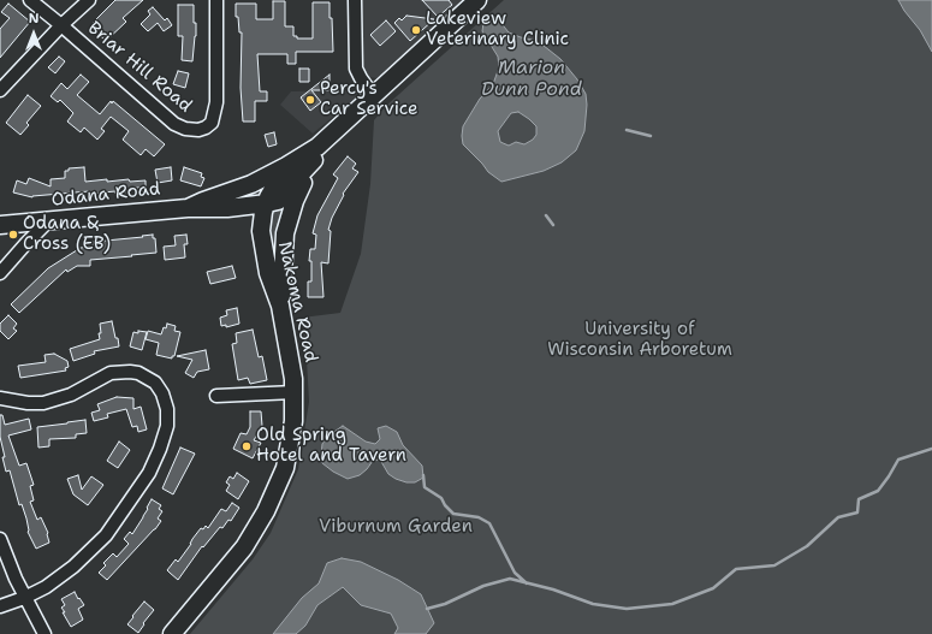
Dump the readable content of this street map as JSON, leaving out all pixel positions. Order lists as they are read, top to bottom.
{
  "streets": {
    "main road": ["Odana Road", "Nakoma Road"],
    "street": ["Briar Hill Road"]
  },
  "crossings": [
    ["Odana Road", "Nakoma Road"]
  ],
  "water": ["Marion Dunn Pond"],
  "parks": ["University of Wisconsin Arboretum", "Viburnum Garden"],
  "places": [
    "Lakeview Veterinary Clinic",
    "Percy's Car Service",
    "Odana & Cross (EB)",
    "Old Spring Hotel and Tavern"
  ],
  "north": "top"
}
